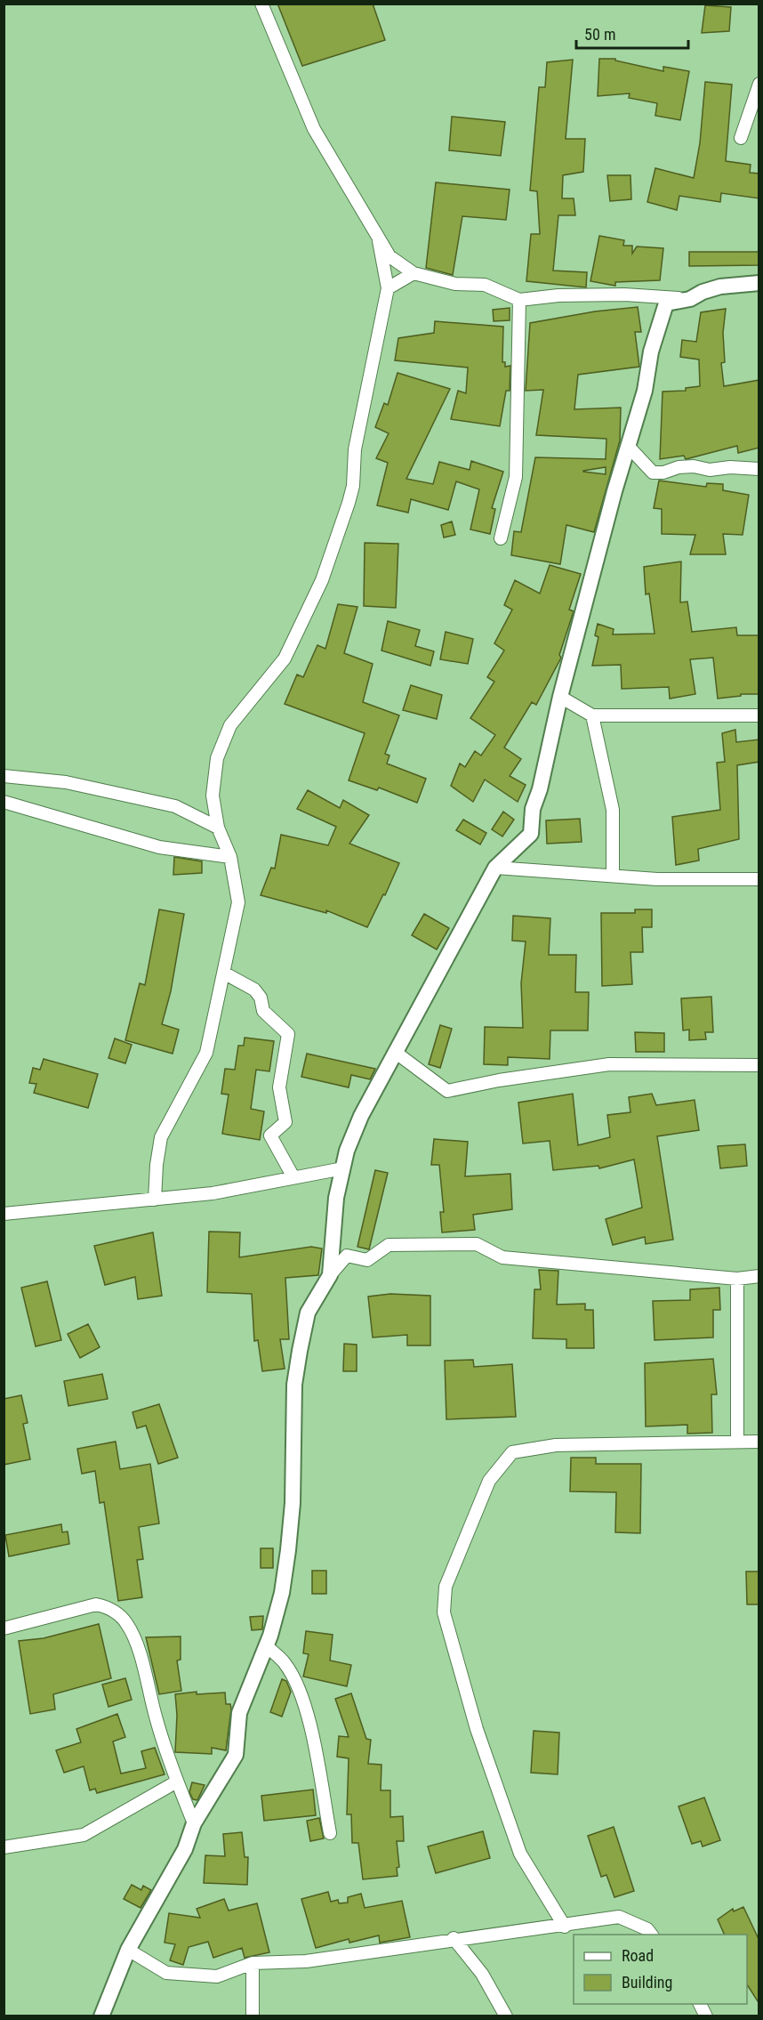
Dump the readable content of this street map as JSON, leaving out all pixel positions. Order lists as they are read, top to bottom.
{
  "legend": ["Road", "Building"],
  "scale_bar": "50 m"
}
